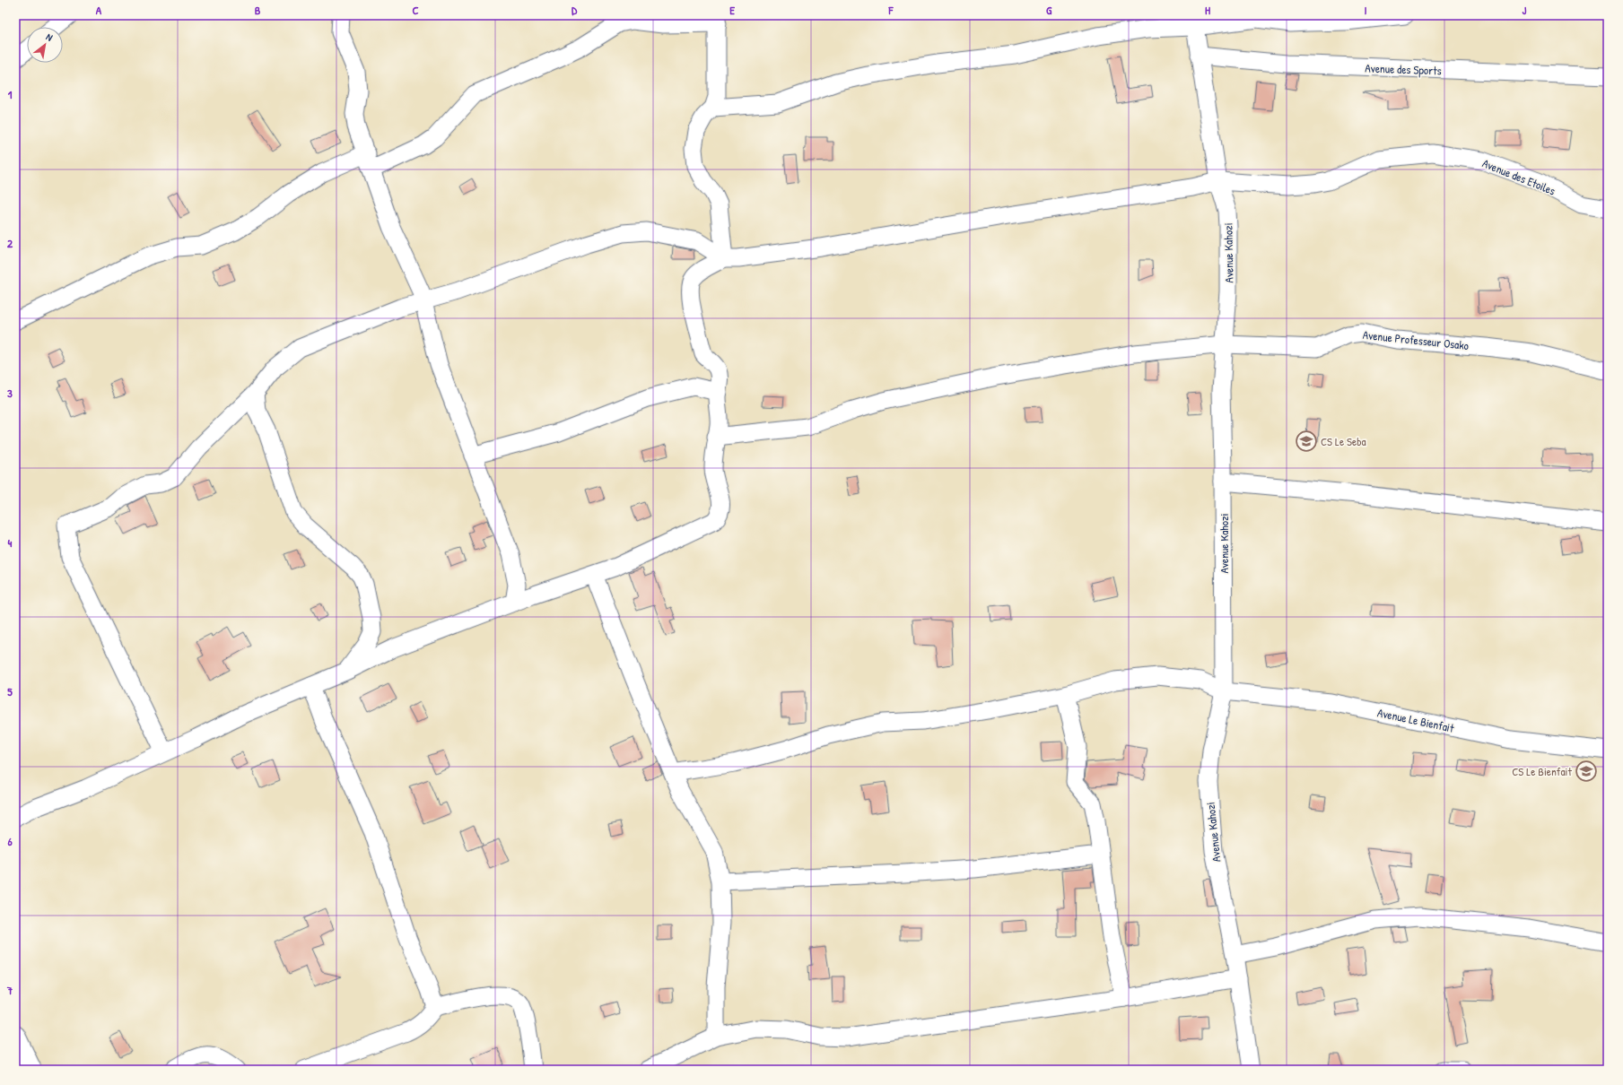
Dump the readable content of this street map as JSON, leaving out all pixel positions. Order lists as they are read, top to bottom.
{
  "streets": {
    "street": [
      "Avenue des Sports",
      "Avenue des Etoiles",
      "Avenue Kahozi",
      "Avenue Professeur Osako",
      "Avenue Le Bienfait"
    ]
  },
  "crossings": [
    ["Avenue des Sports", "Avenue Kahozi"],
    ["Avenue des Etoiles", "Avenue Kahozi"],
    ["Avenue Kahozi", "Avenue Professeur Osako"],
    ["Avenue Kahozi", "Avenue Le Bienfait"]
  ],
  "places": {
    "school or university": ["CS Le Seba", "CS Le Bienfait"]
  },
  "north": "top right",
  "grid": {
    "columns": [
      "A",
      "B",
      "C",
      "D",
      "E",
      "F",
      "G",
      "H",
      "I",
      "J"
    ],
    "rows": [
      "1",
      "2",
      "3",
      "4",
      "5",
      "6",
      "7"
    ]
  }
}
